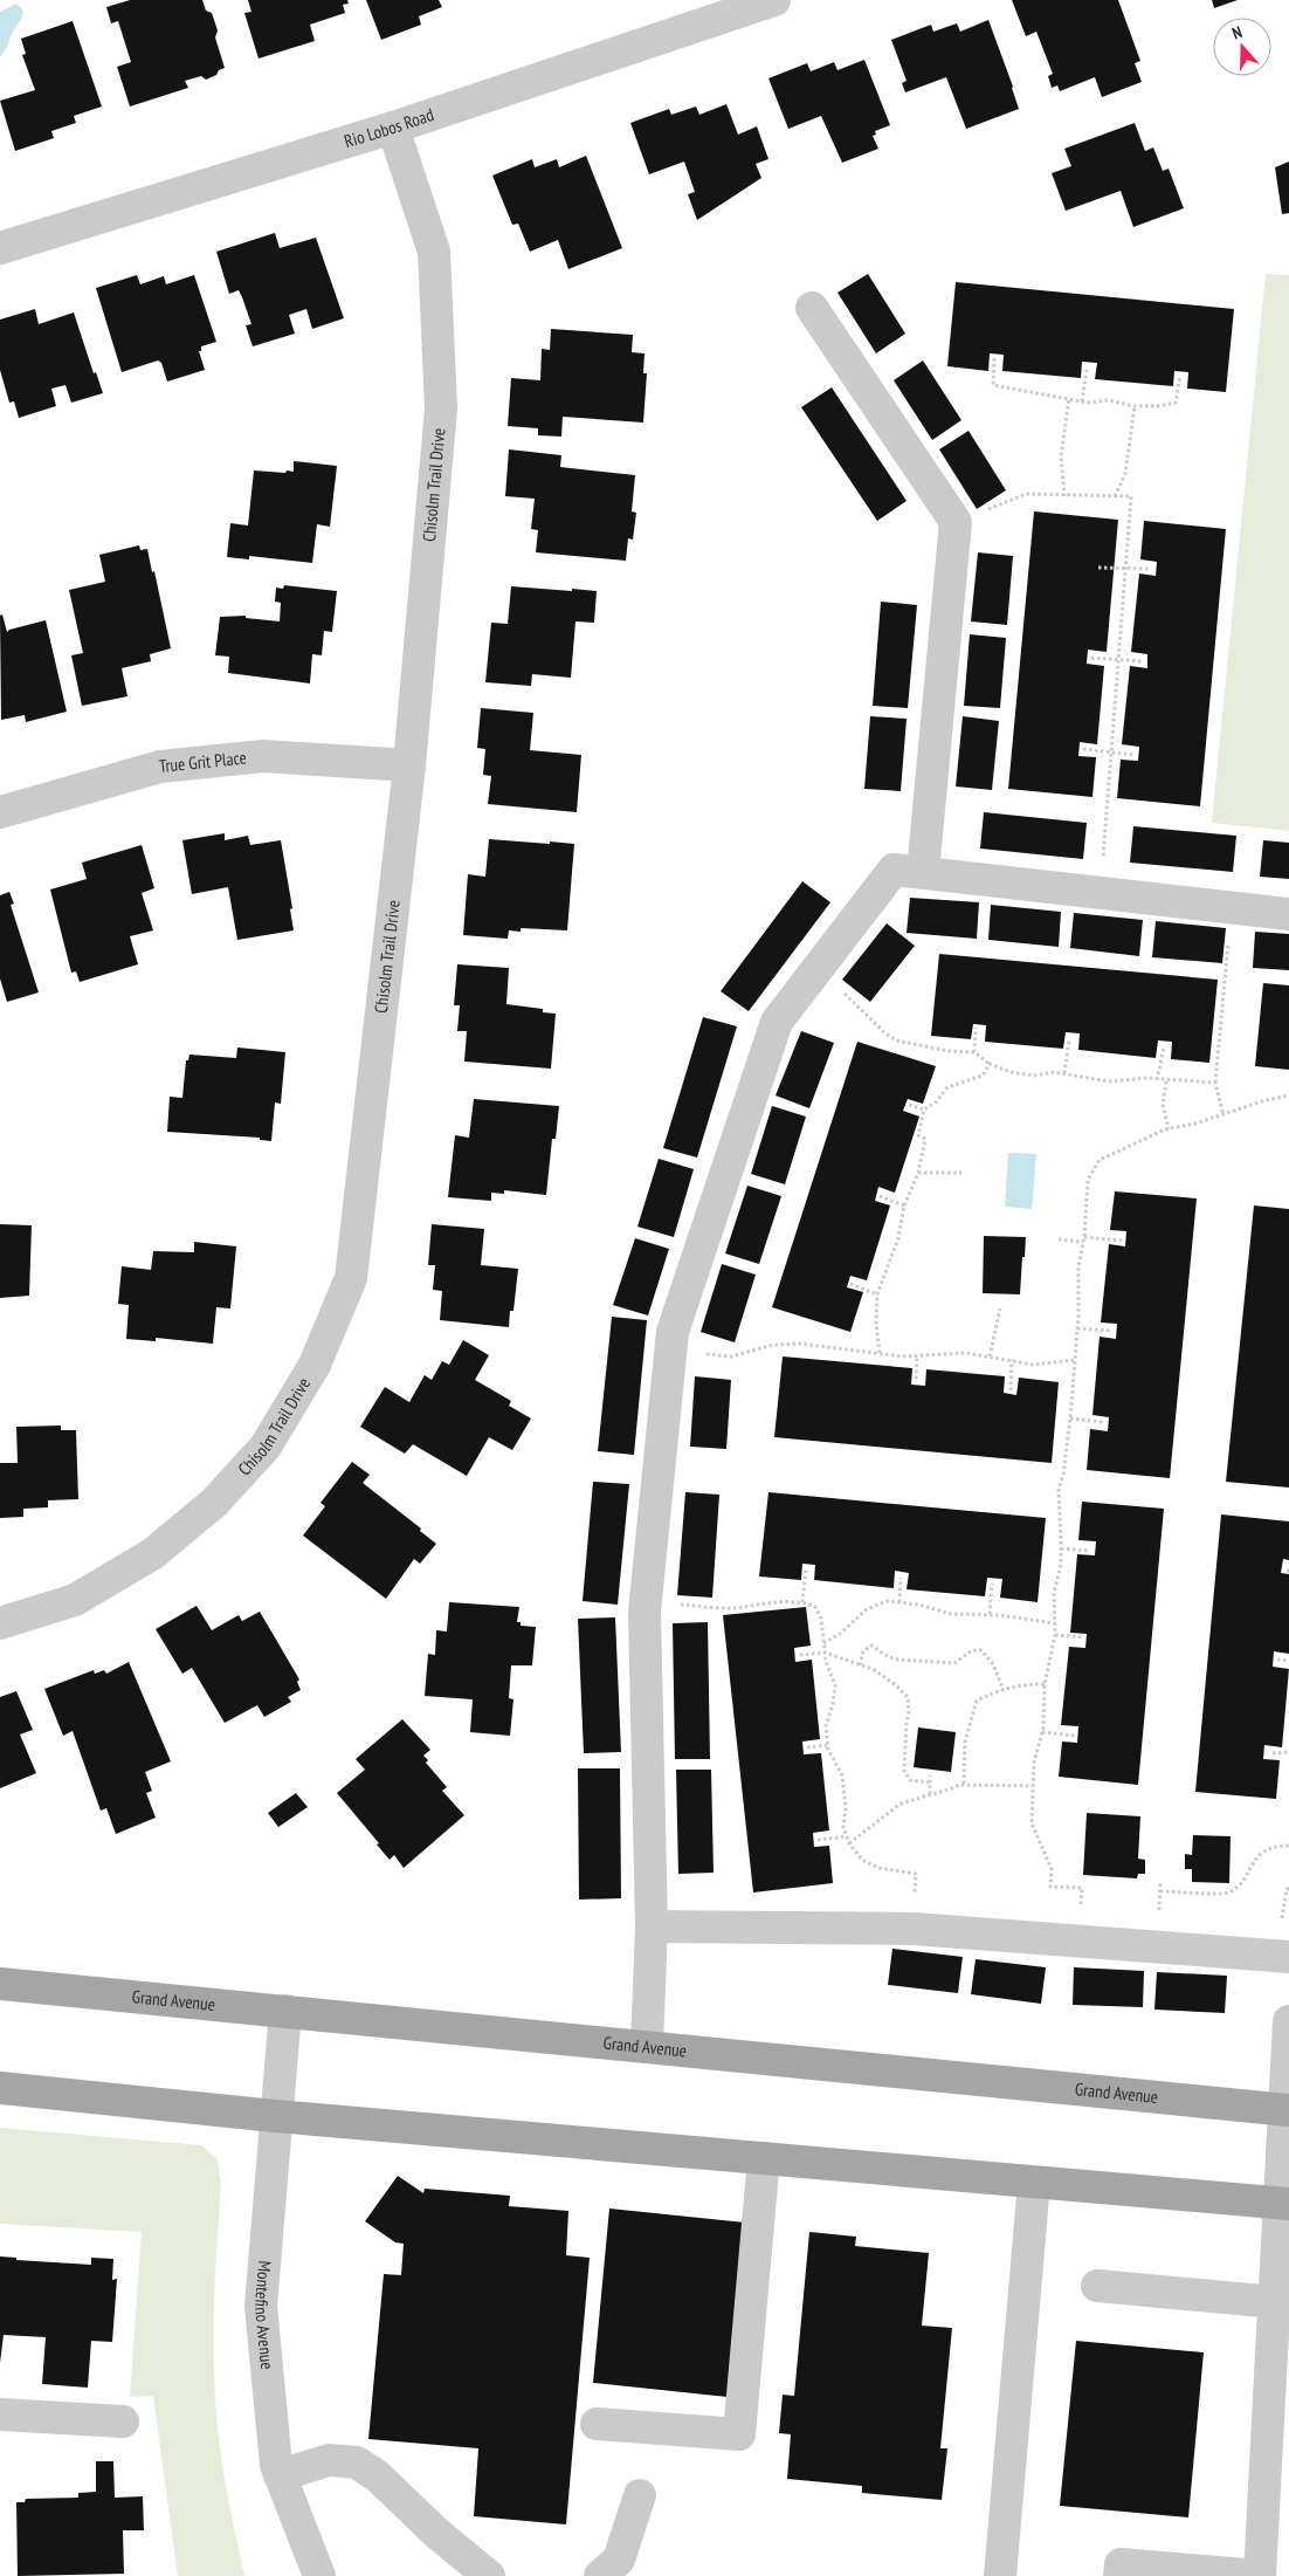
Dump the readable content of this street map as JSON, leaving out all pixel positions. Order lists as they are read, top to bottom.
{
  "streets": {
    "main road": ["Grand Avenue"],
    "street": [
      "Rio Lobos Road",
      "Chisolm Trail Drive",
      "True Grit Place",
      "Montefino Avenue"
    ]
  },
  "crossings": [
    ["Rio Lobos Road", "Chisolm Trail Drive"],
    ["Chisolm Trail Drive", "True Grit Place"],
    ["Grand Avenue", "Montefino Avenue"]
  ],
  "north": "top"
}
